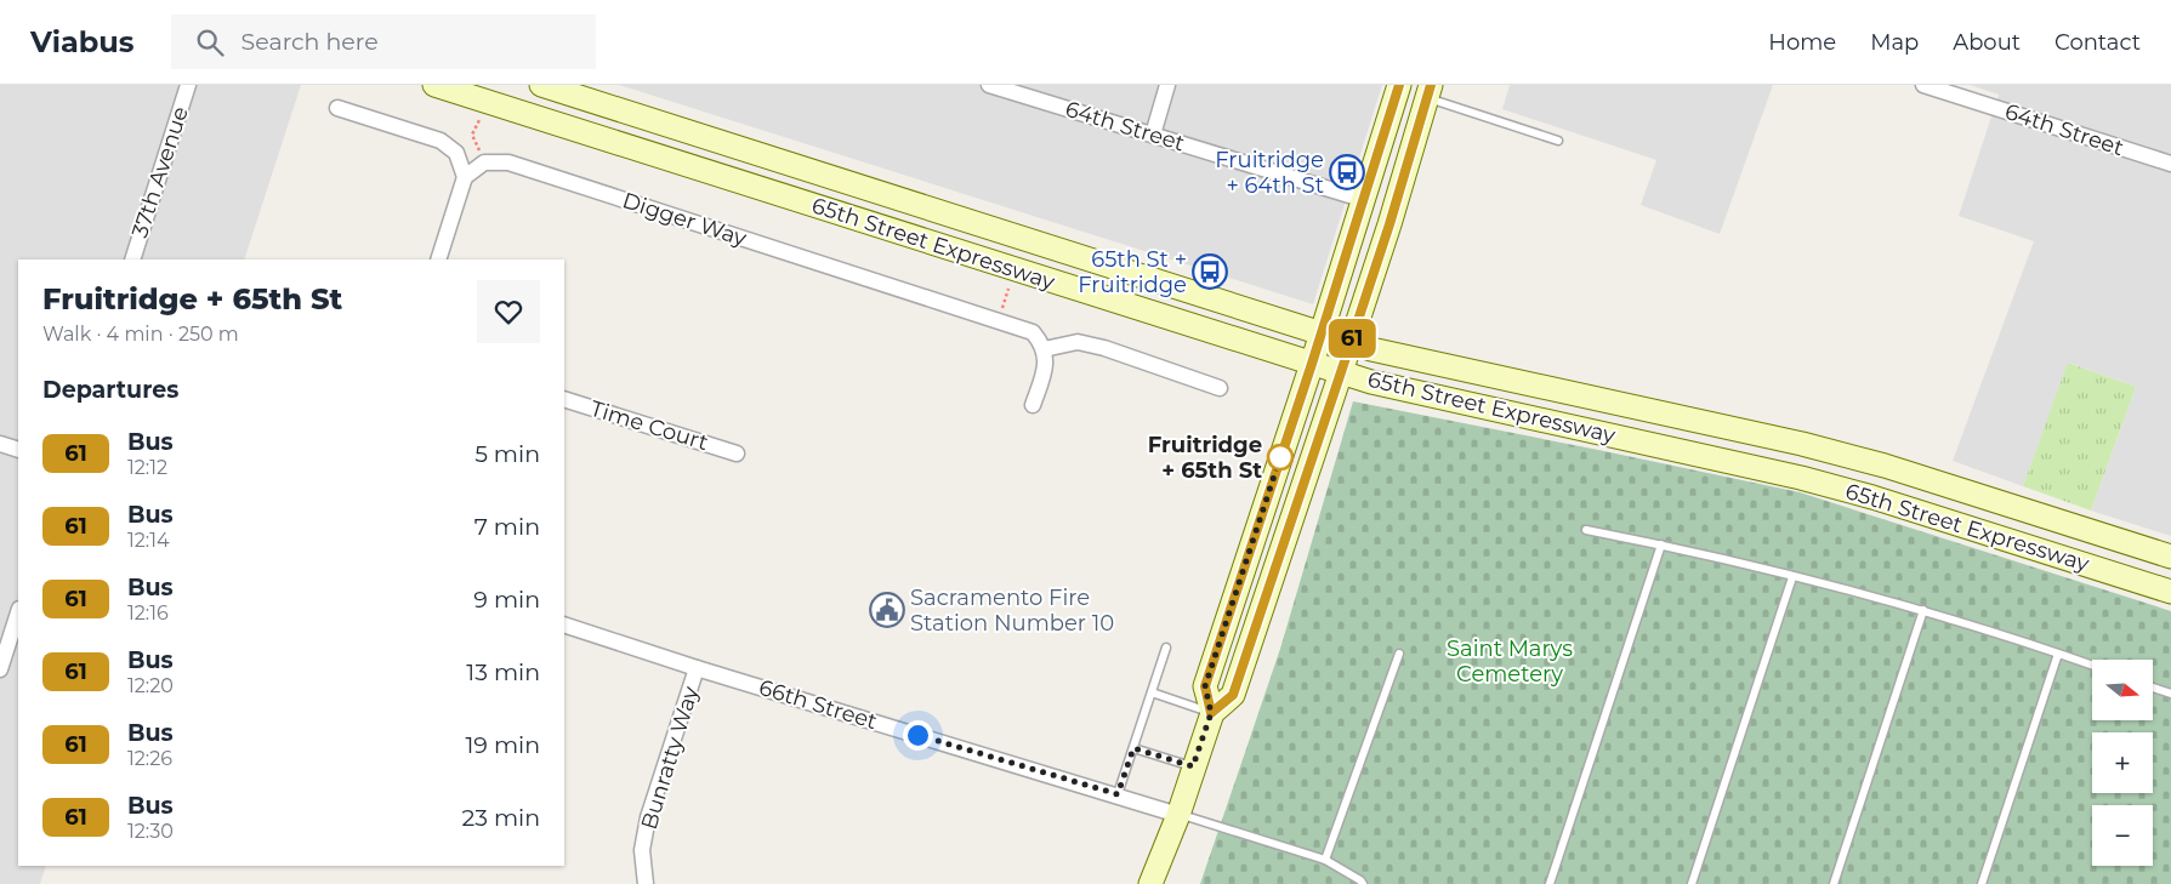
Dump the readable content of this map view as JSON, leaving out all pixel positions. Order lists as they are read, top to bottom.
{
  "streets": {
    "main road": ["65th Street Expressway"],
    "street": [
      "64th Street",
      "37th Avenue",
      "Digger Way",
      "Time Court",
      "66th Street",
      "Bunratty Way"
    ]
  },
  "crossings": [
    ["66th Street", "Bunratty Way"]
  ],
  "parks": ["Saint Marys Cemetery"],
  "places": {
    "bus stop": ["Fruitridge + 64th St", "65th St + Fruitridge"],
    "other": ["Fruitridge + 65th St"],
    "public building": ["Sacramento Fire Station Number 10"]
  },
  "lines": ["bus line 61"],
  "north": "right",
  "page": {
    "header": "Viabus",
    "search": "Search here",
    "nav": [
      "Home",
      "Map",
      "About",
      "Contact"
    ],
    "on_map": "61",
    "heading": [
      ["Fruitridge + 65th St", "Walk · 4 min · 250 m"],
      "Departures"
    ],
    "list": [
      {
        "mark": "61",
        "name": "Bus",
        "note": "12:12",
        "value": "5 min"
      },
      {
        "mark": "61",
        "name": "Bus",
        "note": "12:14",
        "value": "7 min"
      },
      {
        "mark": "61",
        "name": "Bus",
        "note": "12:16",
        "value": "9 min"
      },
      {
        "mark": "61",
        "name": "Bus",
        "note": "12:20",
        "value": "13 min"
      },
      {
        "mark": "61",
        "name": "Bus",
        "note": "12:26",
        "value": "19 min"
      },
      {
        "mark": "61",
        "name": "Bus",
        "note": "12:30",
        "value": "23 min"
      }
    ],
    "map_buttons": ["+", "−"]
  }
}
